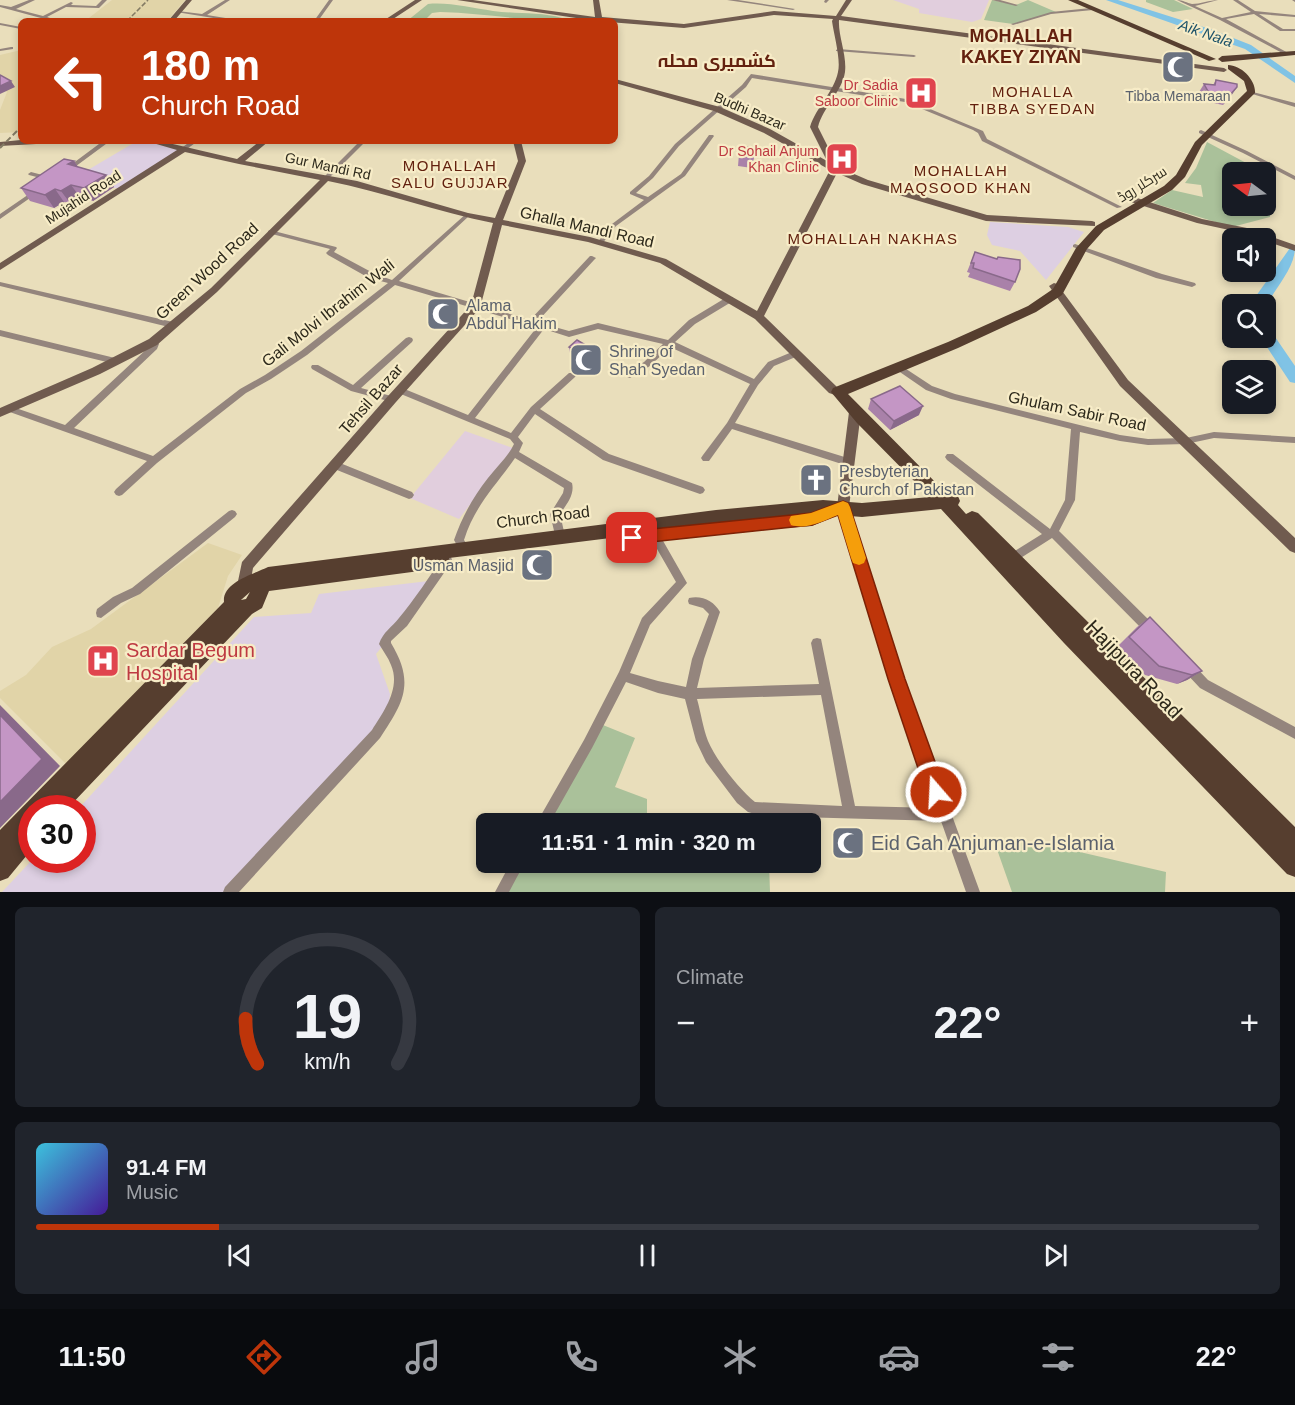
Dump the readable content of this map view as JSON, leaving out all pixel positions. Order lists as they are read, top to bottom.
{
  "streets": {
    "main road": ["سرکلر روڈ", "Church Road", "Hajipura Road"],
    "street": [
      "Budhi Bazar",
      "Gur Mandi Rd",
      "Mujahid Road",
      "Ghalla Mandi Road",
      "Green Wood Road",
      "Gali Molvi Ibrahim Wali",
      "Tehsil Bazar",
      "Ghulam Sabir Road"
    ]
  },
  "crossings": [
    ["Budhi Bazar", "سرکلر روڈ"],
    ["Gur Mandi Rd", "Mujahid Road"],
    ["Gur Mandi Rd", "Ghalla Mandi Road"],
    ["Gur Mandi Rd", "Green Wood Road"],
    ["Gur Mandi Rd", "Gali Molvi Ibrahim Wali"],
    ["Gur Mandi Rd", "Tehsil Bazar"],
    ["سرکلر روڈ", "Ghalla Mandi Road"],
    ["سرکلر روڈ", "Ghulam Sabir Road"],
    ["Ghalla Mandi Road", "Tehsil Bazar"],
    ["Tehsil Bazar", "Church Road"],
    ["Church Road", "Hajipura Road"]
  ],
  "districts": [
    "MOHALLAH KAKEY ZIYAN",
    "کشمیری محلہ",
    "MOHALLA TIBBA SYEDAN",
    "MOHALLAH SALU GUJJAR",
    "MOHALLAH MAQSOOD KHAN",
    "MOHALLAH NAKHAS"
  ],
  "water": ["Aik Nala"],
  "places": {
    "mosque": [
      "Tibba Memaraan",
      "Alama Abdul Hakim",
      "Shrine of Shah Syedan",
      "Usman Masjid",
      "Eid Gah Anjuman-e-Islamia"
    ],
    "hospital": ["Dr Sadia Saboor Clinic", "Dr Sohail Anjum Khan Clinic", "Sardar Begum Hospital"],
    "church": ["Presbyterian Church of Pakistan"]
  },
  "north": "left",
  "page": {
    "turn": ["180 m", "Church Road"],
    "limit": "30",
    "trip": "11:51 · 1 min · 320 m",
    "tile": "Climate",
    "heat": ["−", "22°", "+"],
    "song": ["91.4 FM", "Music"],
    "tabs": ["11:50", "22°"],
    "gauge": ["19", "km/h"]
  }
}
